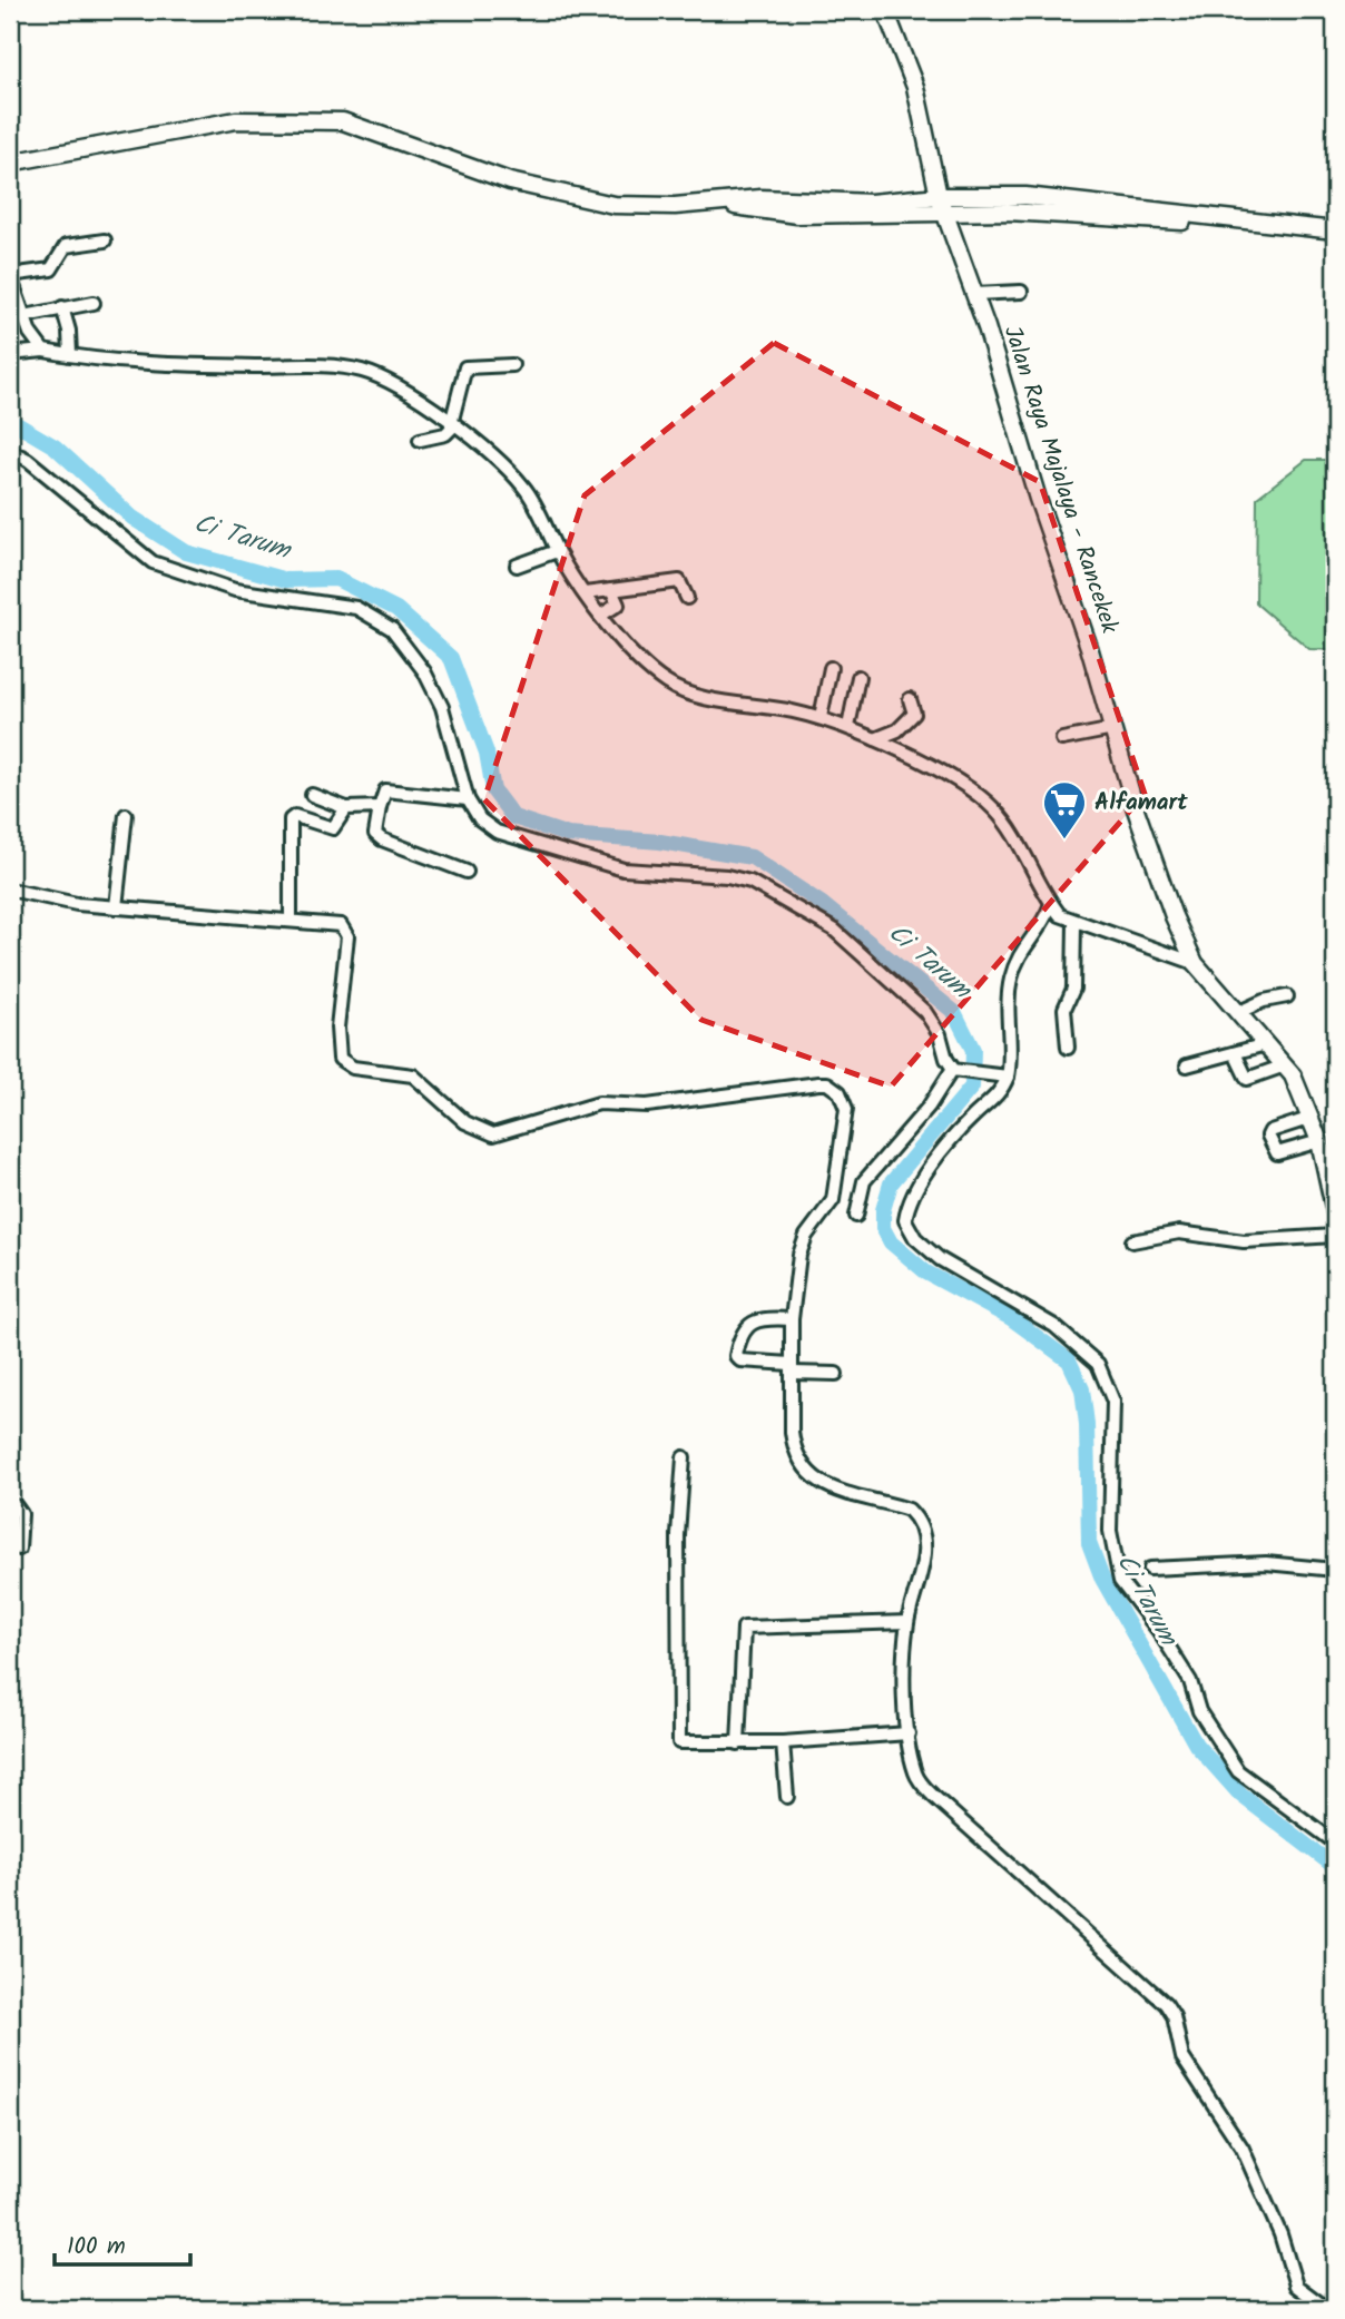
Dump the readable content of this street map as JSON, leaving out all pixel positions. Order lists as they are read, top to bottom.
{
  "streets": {
    "main road": ["Jalan Raya Majalaya - Rancekek"]
  },
  "water": ["Ci Tarum"],
  "places": {
    "supermarket": ["Alfamart"]
  },
  "scale_bar": "100 m"
}
